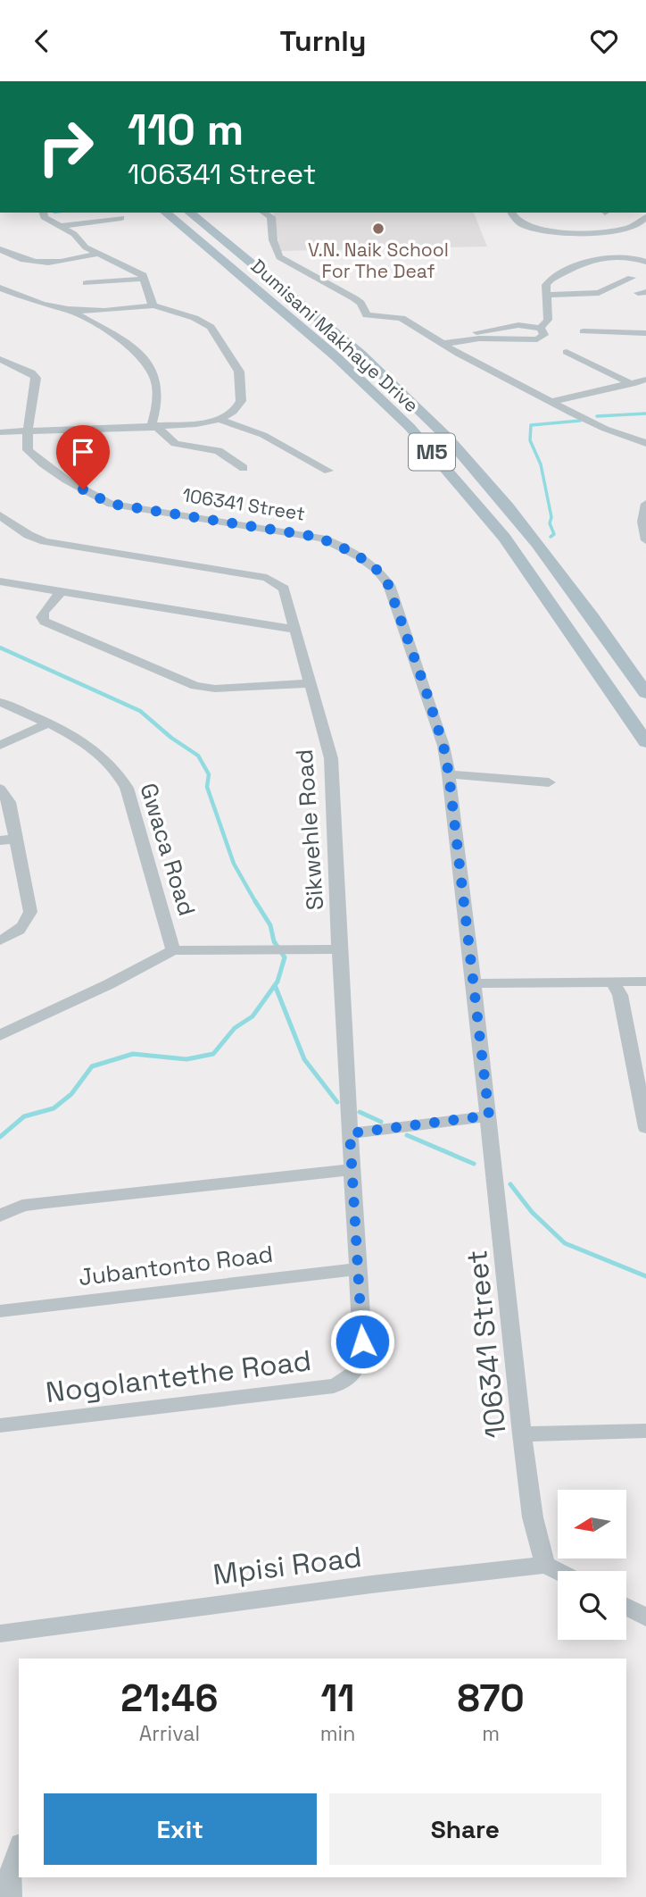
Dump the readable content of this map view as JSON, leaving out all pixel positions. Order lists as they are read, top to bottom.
{
  "streets": {
    "main road": ["Dumisani Makhaye Drive", "M5"],
    "street": [
      "106341 Street",
      "Sikwehle Road",
      "Gwaca Road",
      "Jubantonto Road",
      "Nogolantethe Road",
      "Mpisi Road"
    ]
  },
  "crossings": [
    ["106341 Street", "Mpisi Road"],
    ["Sikwehle Road", "Gwaca Road"],
    ["Sikwehle Road", "Jubantonto Road"],
    ["Sikwehle Road", "Nogolantethe Road"]
  ],
  "places": ["V.N. Naik School For The Deaf"],
  "north": "left",
  "page": {
    "header": "Turnly",
    "turn": ["110 m", "106341 Street"],
    "eta": [
      "21:46",
      "Arrival",
      "11",
      "min",
      "870",
      "m"
    ],
    "buttons": ["Exit", "Share"]
  }
}
